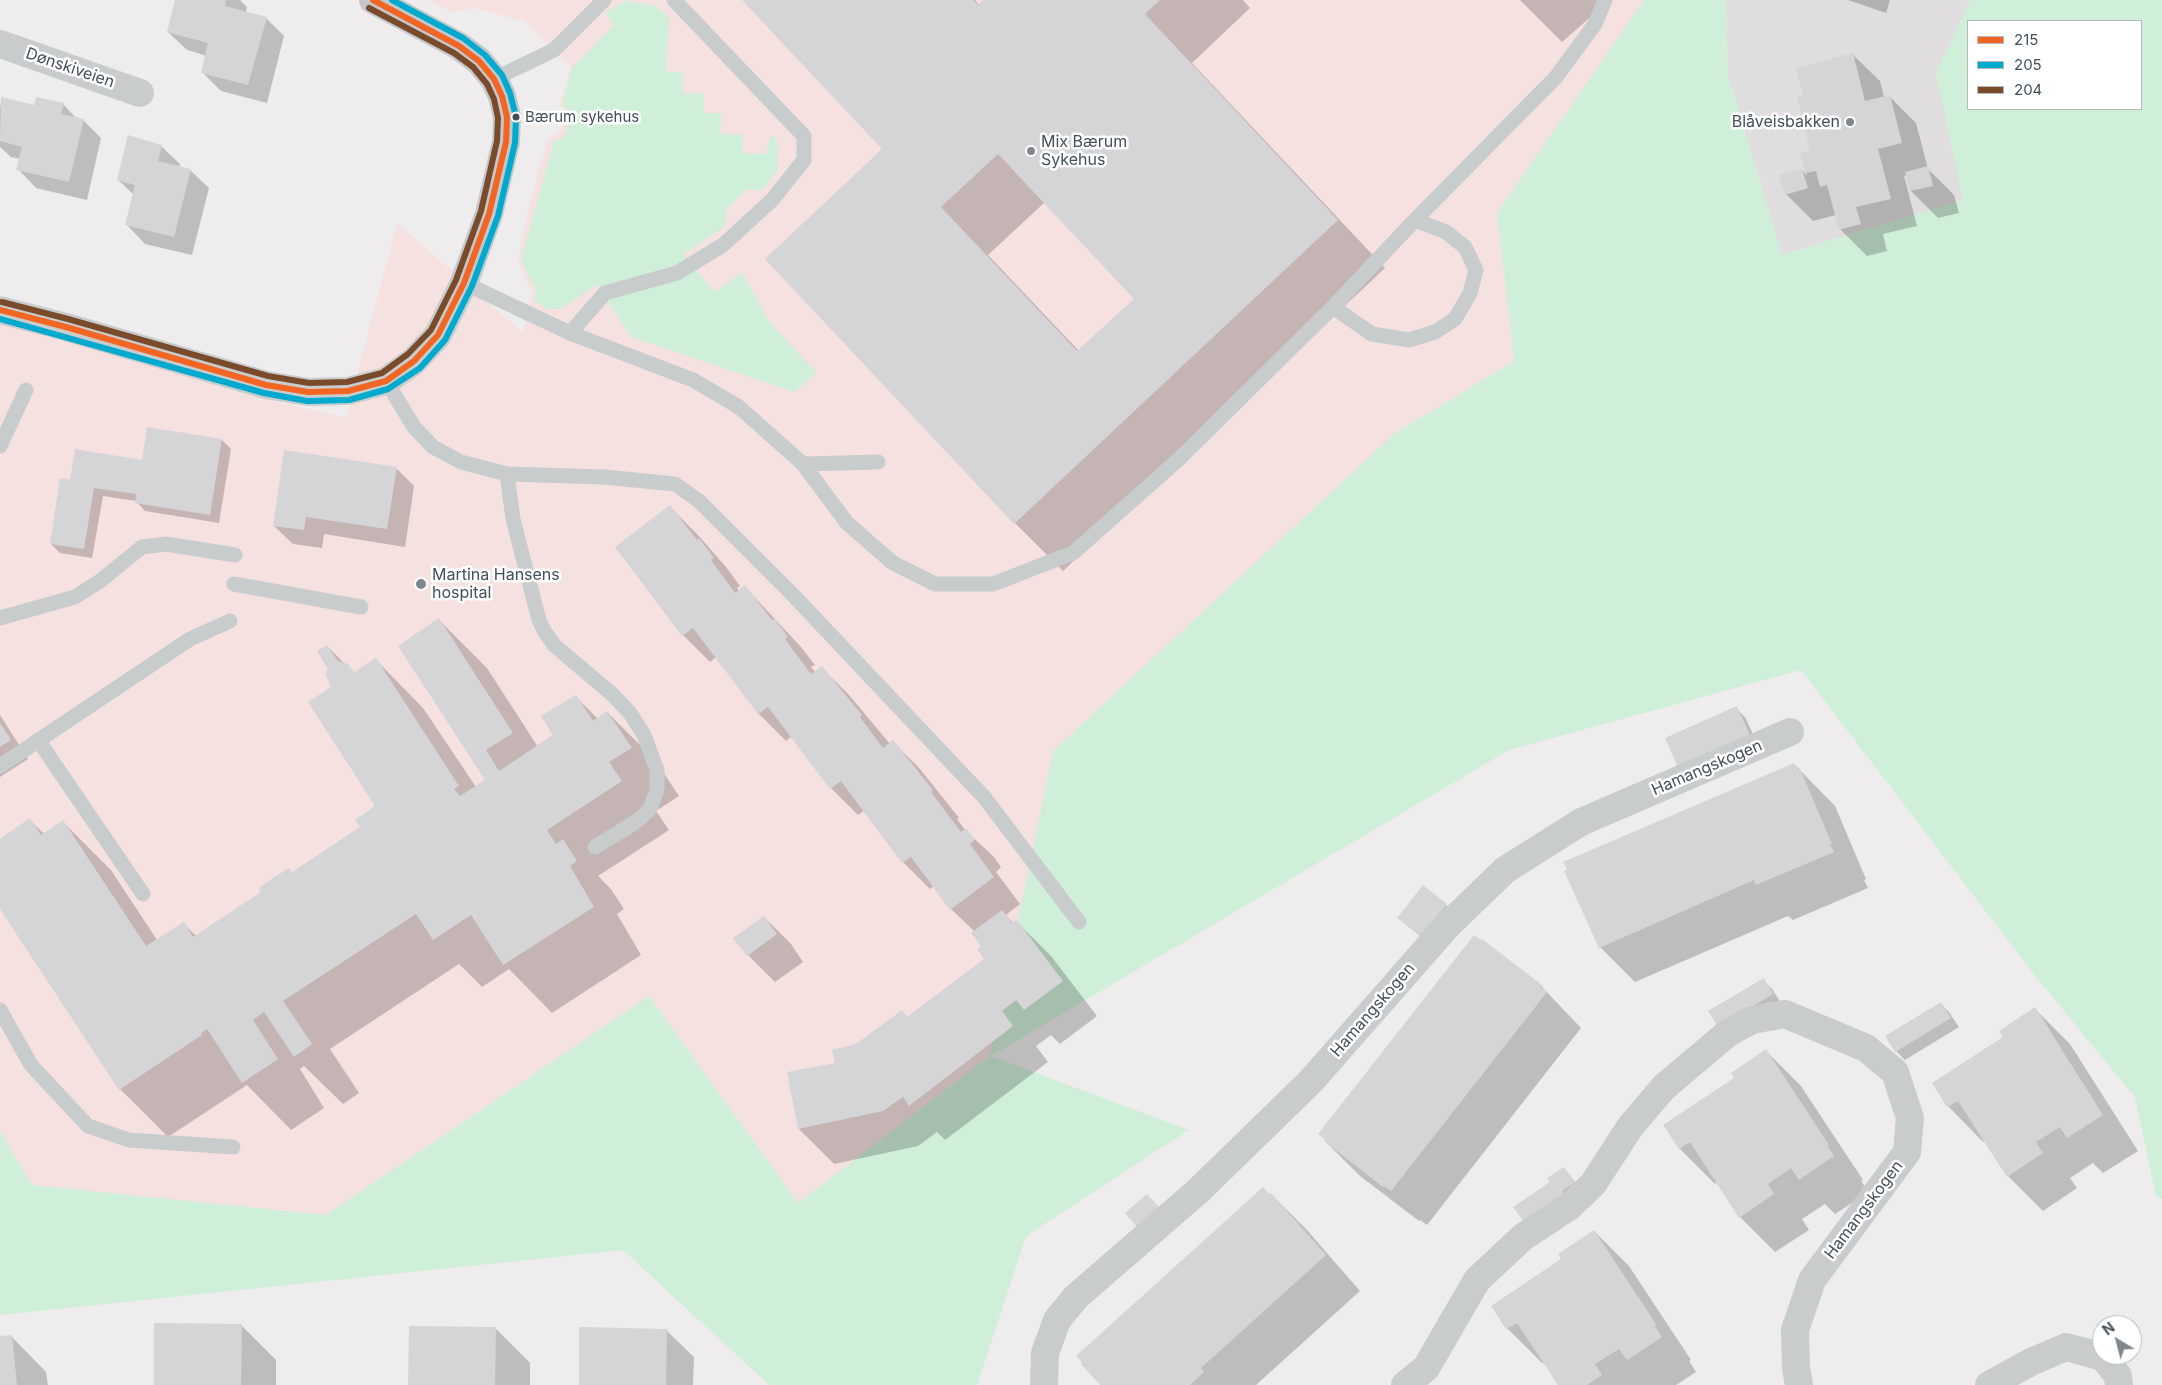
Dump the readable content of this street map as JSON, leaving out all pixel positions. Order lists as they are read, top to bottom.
{
  "streets": {
    "street": ["Dønskiveien", "Hamangskogen"]
  },
  "places": [
    "Bærum sykehus",
    "Blåveisbakken",
    "Mix Bærum Sykehus",
    "Martina Hansens hospital"
  ],
  "lines": ["transit line 215", "transit line 205", "transit line 204"],
  "legend": ["215", "205", "204"],
  "north": "top left"
}
